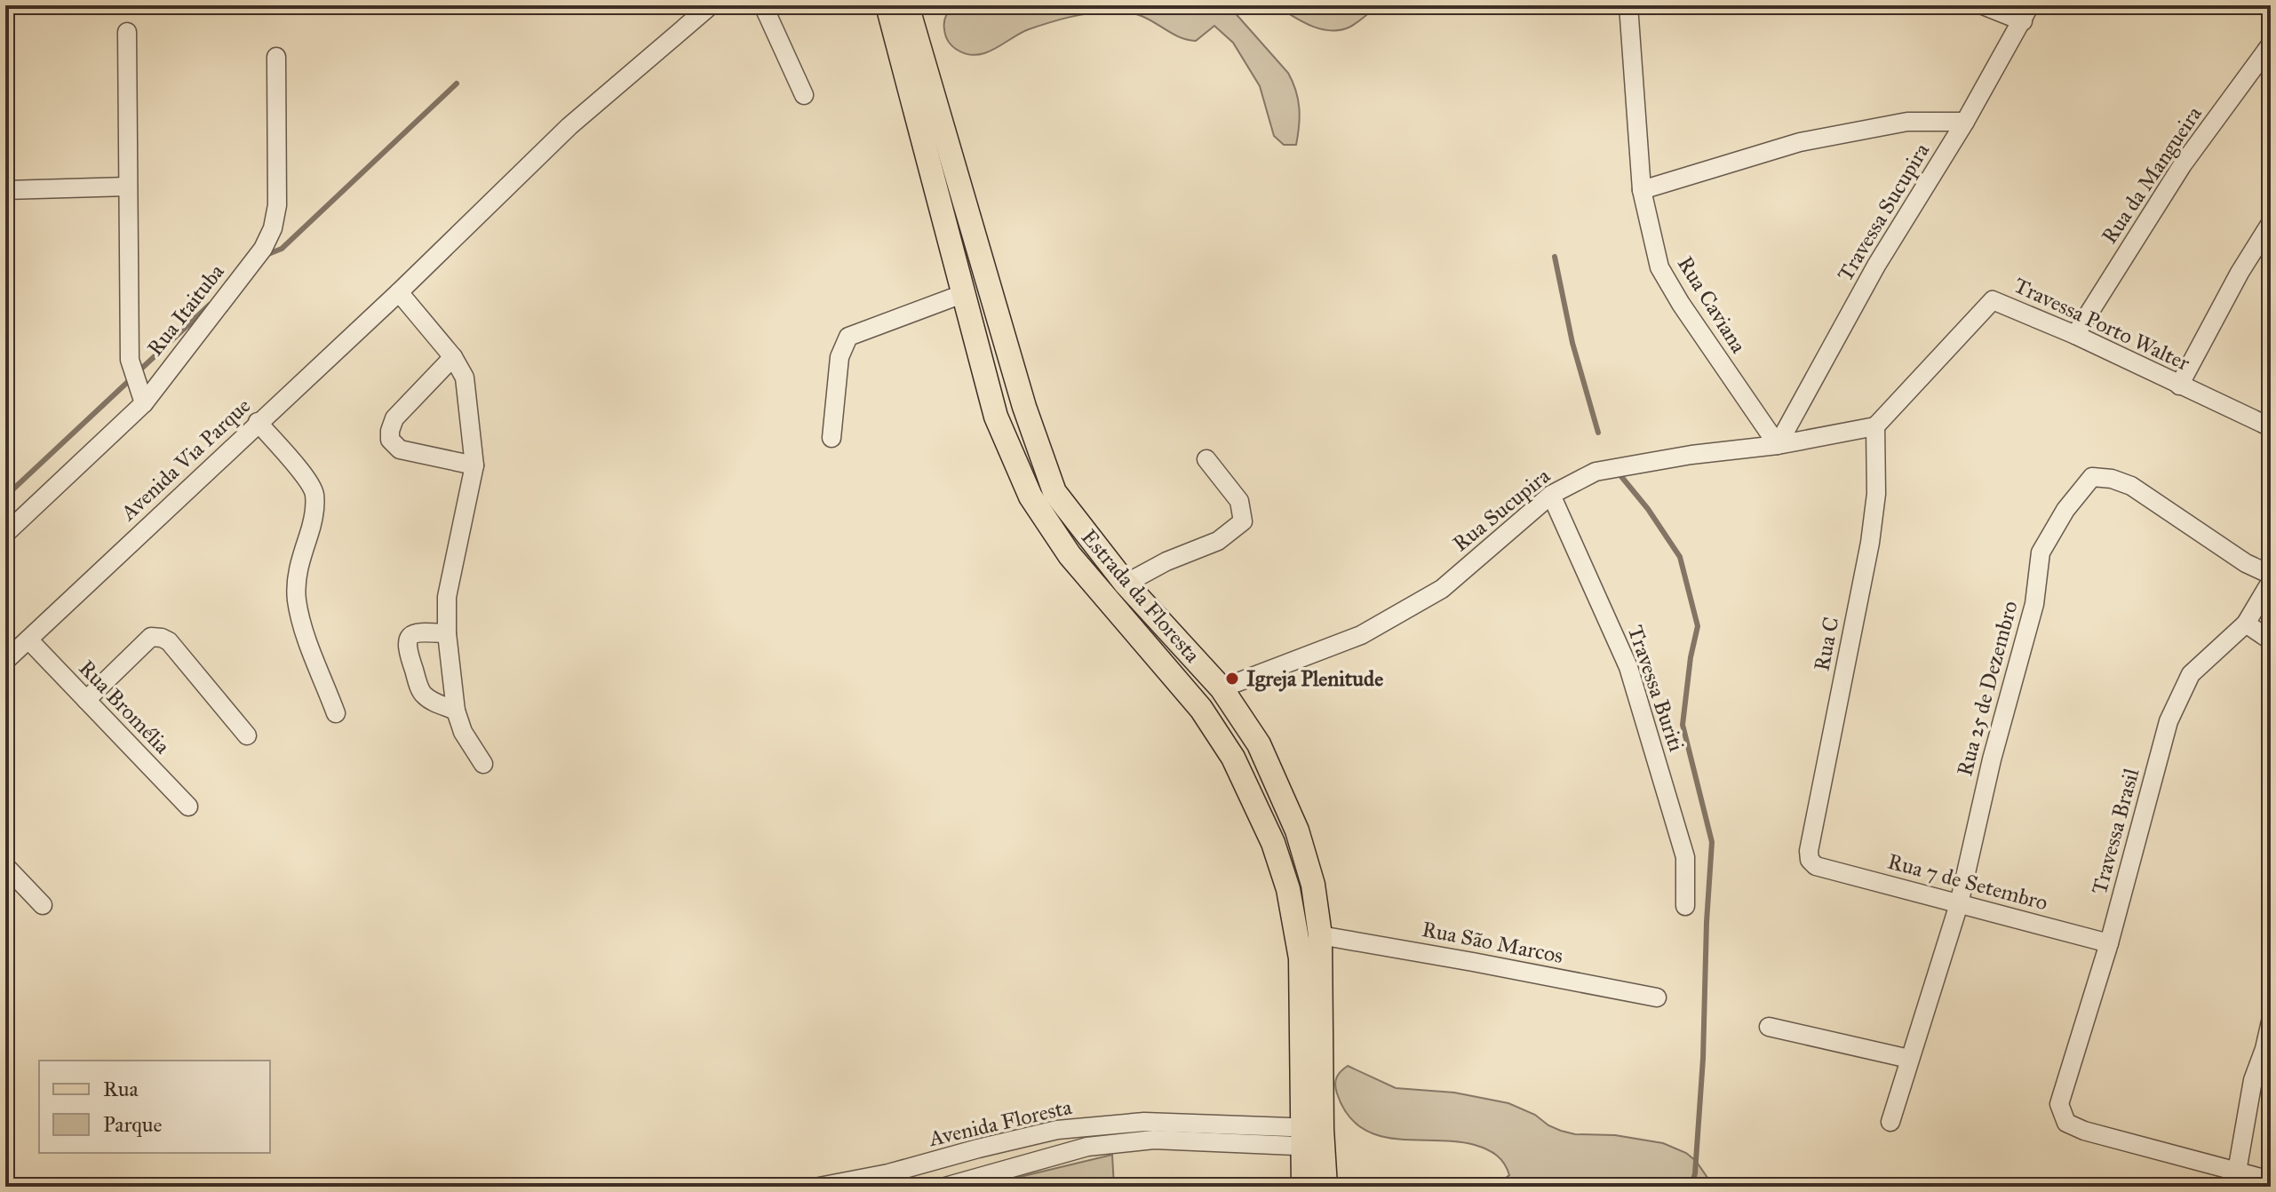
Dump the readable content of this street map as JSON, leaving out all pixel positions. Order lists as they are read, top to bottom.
{
  "streets": {
    "main road": ["Estrada da Floresta"],
    "street": [
      "Rua da Mangueira",
      "Travessa Sucupira",
      "Rua Caviana",
      "Rua Itaituba",
      "Travessa Porto Walter",
      "Avenida Via Parque",
      "Rua Sucupira",
      "Rua C",
      "Travessa Buriti",
      "Rua 25 de Dezembro",
      "Rua Bromélia",
      "Travessa Brasil",
      "Rua 7 de Setembro",
      "Rua São Marcos",
      "Avenida Floresta"
    ]
  },
  "crossings": [
    ["Rua da Mangueira", "Travessa Porto Walter"],
    ["Travessa Sucupira", "Rua Caviana"],
    ["Travessa Sucupira", "Rua Sucupira"],
    ["Rua Caviana", "Rua Sucupira"],
    ["Travessa Porto Walter", "Rua Sucupira"],
    ["Travessa Porto Walter", "Rua C"],
    ["Avenida Via Parque", "Rua Bromélia"],
    ["Rua Sucupira", "Estrada da Floresta"],
    ["Rua Sucupira", "Rua C"],
    ["Rua Sucupira", "Travessa Buriti"],
    ["Estrada da Floresta", "Rua São Marcos"],
    ["Estrada da Floresta", "Avenida Floresta"],
    ["Rua C", "Rua 7 de Setembro"],
    ["Rua 25 de Dezembro", "Rua 7 de Setembro"],
    ["Travessa Brasil", "Rua 7 de Setembro"]
  ],
  "places": ["Igreja Plenitude"],
  "legend": ["Rua", "Parque"]
}
